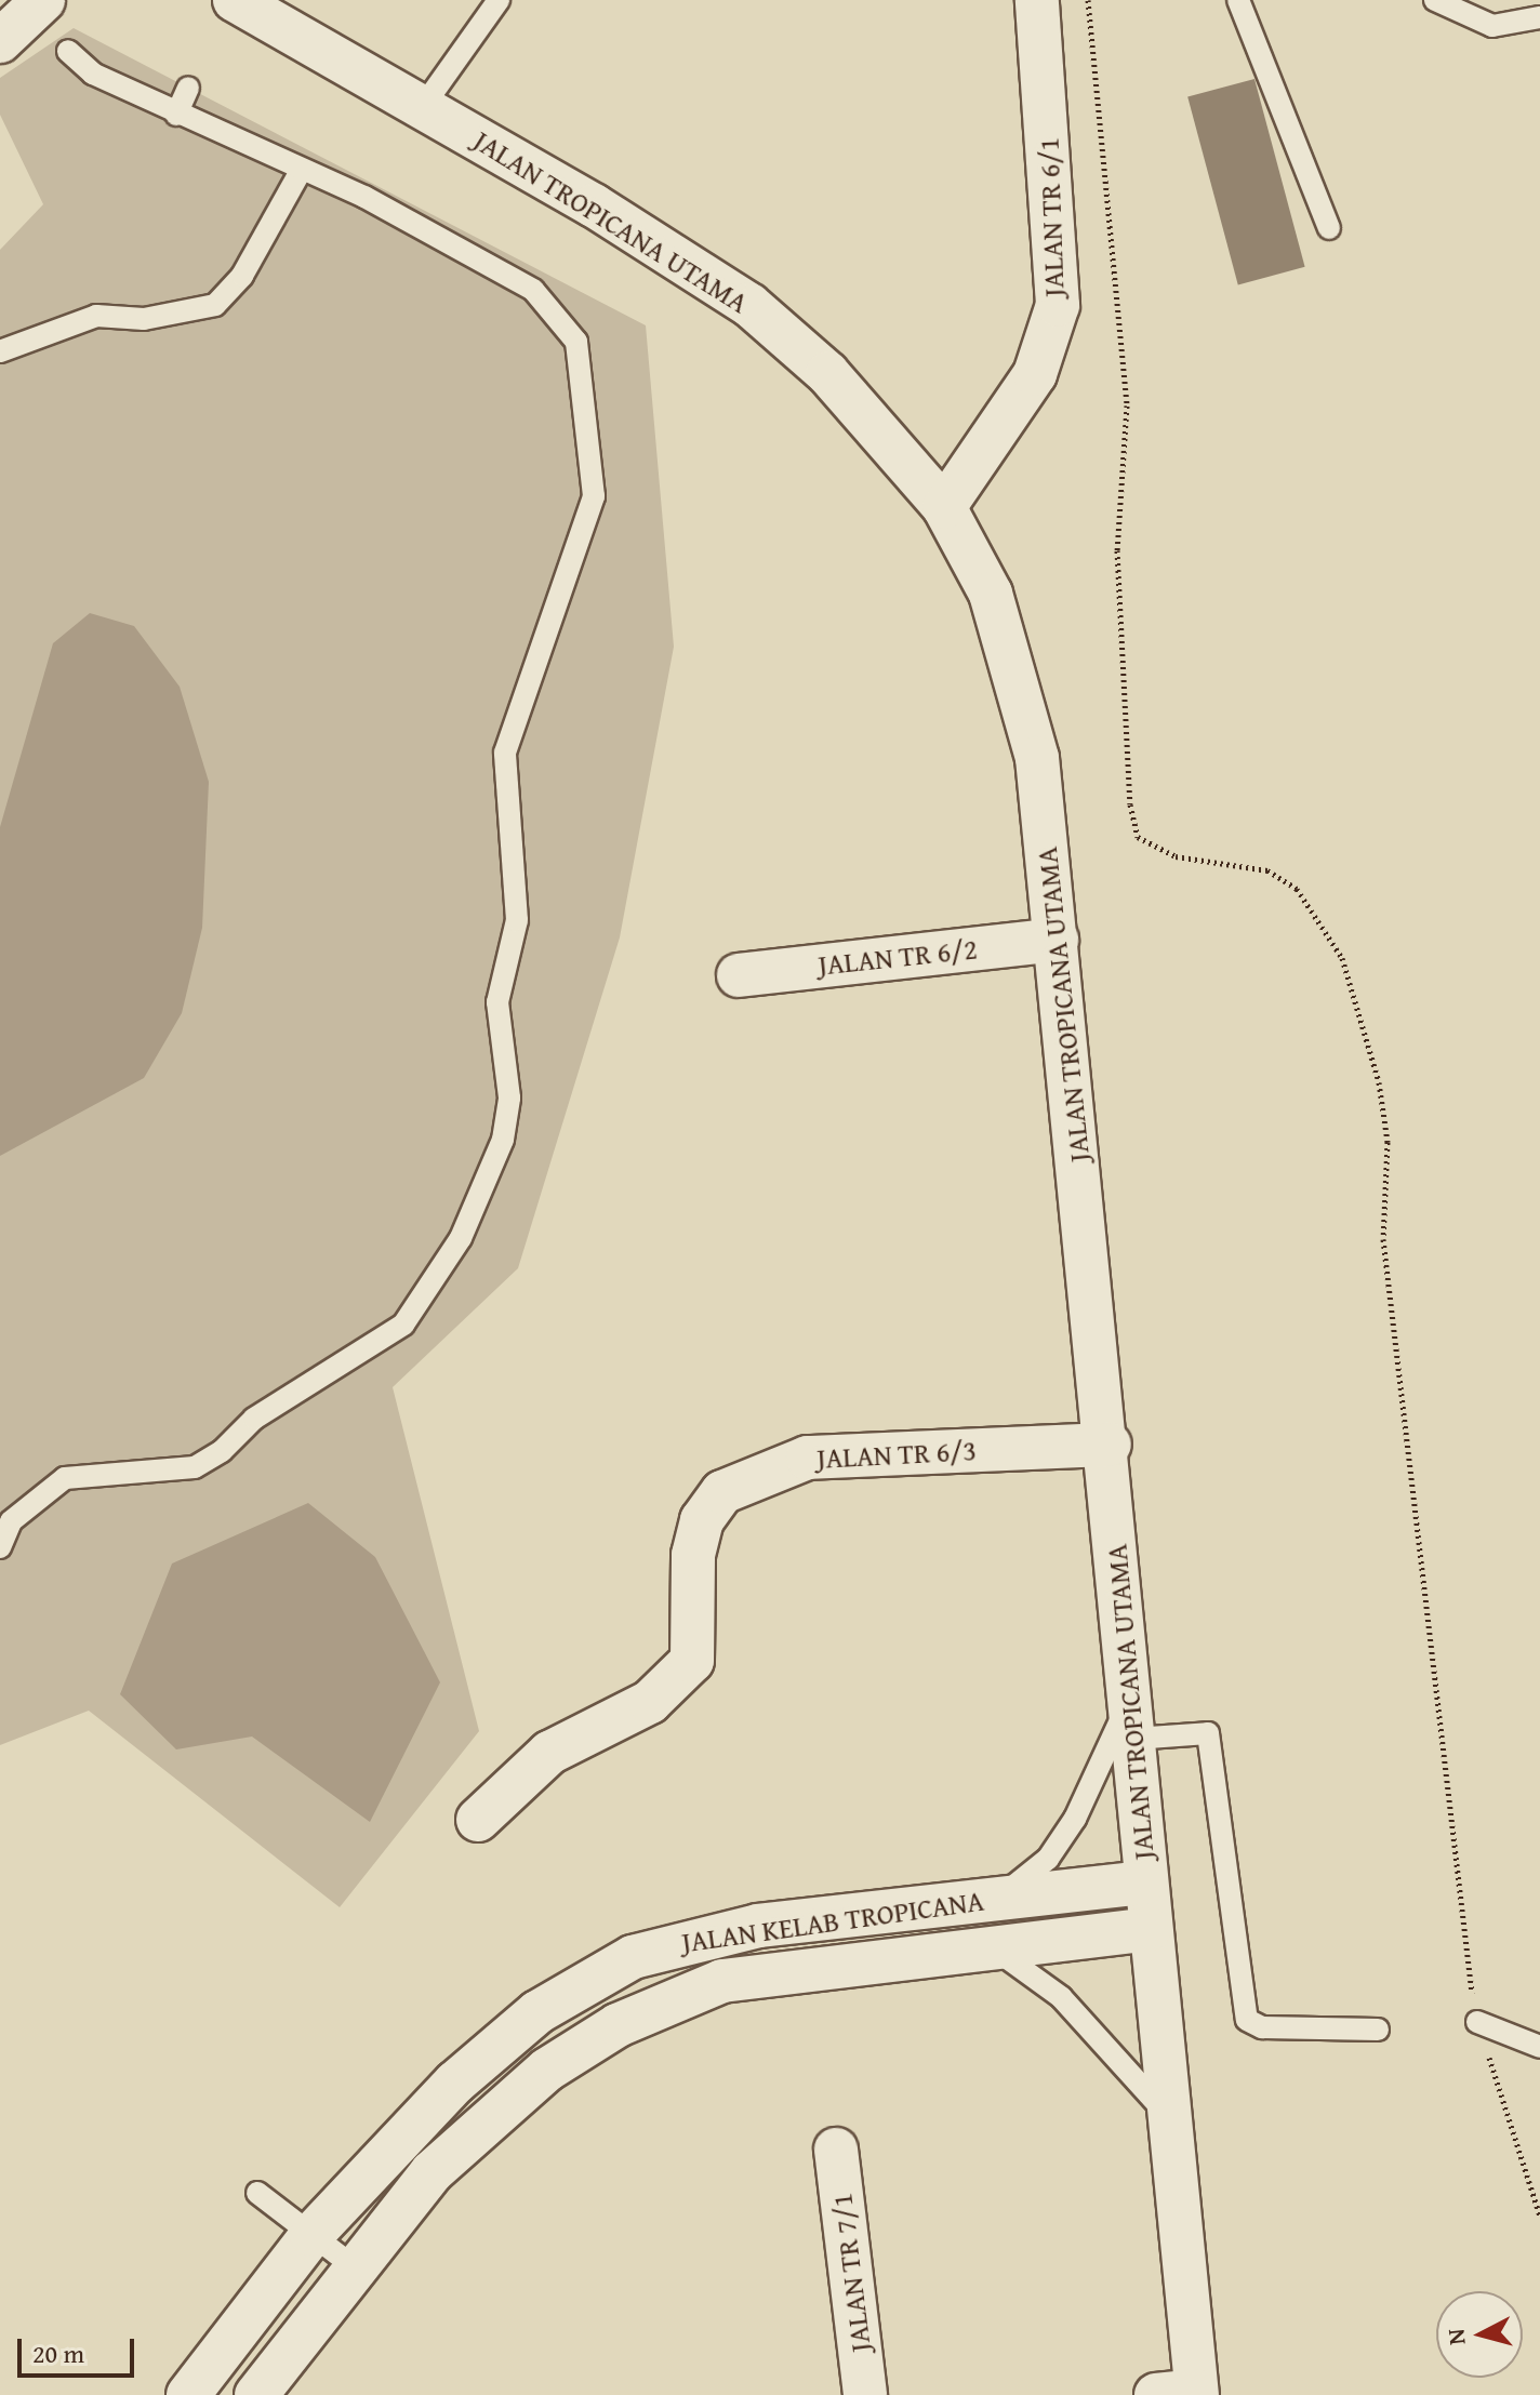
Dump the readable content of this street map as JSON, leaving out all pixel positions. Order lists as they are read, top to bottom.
{
  "streets": {
    "street": [
      "JALAN TR 6/1",
      "JALAN TROPICANA UTAMA",
      "JALAN TR 6/2",
      "JALAN TR 6/3",
      "JALAN KELAB TROPICANA",
      "JALAN TR 7/1"
    ]
  },
  "crossings": [
    ["JALAN TR 6/1", "JALAN TROPICANA UTAMA"],
    ["JALAN TROPICANA UTAMA", "JALAN TR 6/2"],
    ["JALAN TROPICANA UTAMA", "JALAN TR 6/3"],
    ["JALAN TROPICANA UTAMA", "JALAN KELAB TROPICANA"]
  ],
  "scale_bar": "20 m",
  "north": "left"
}
